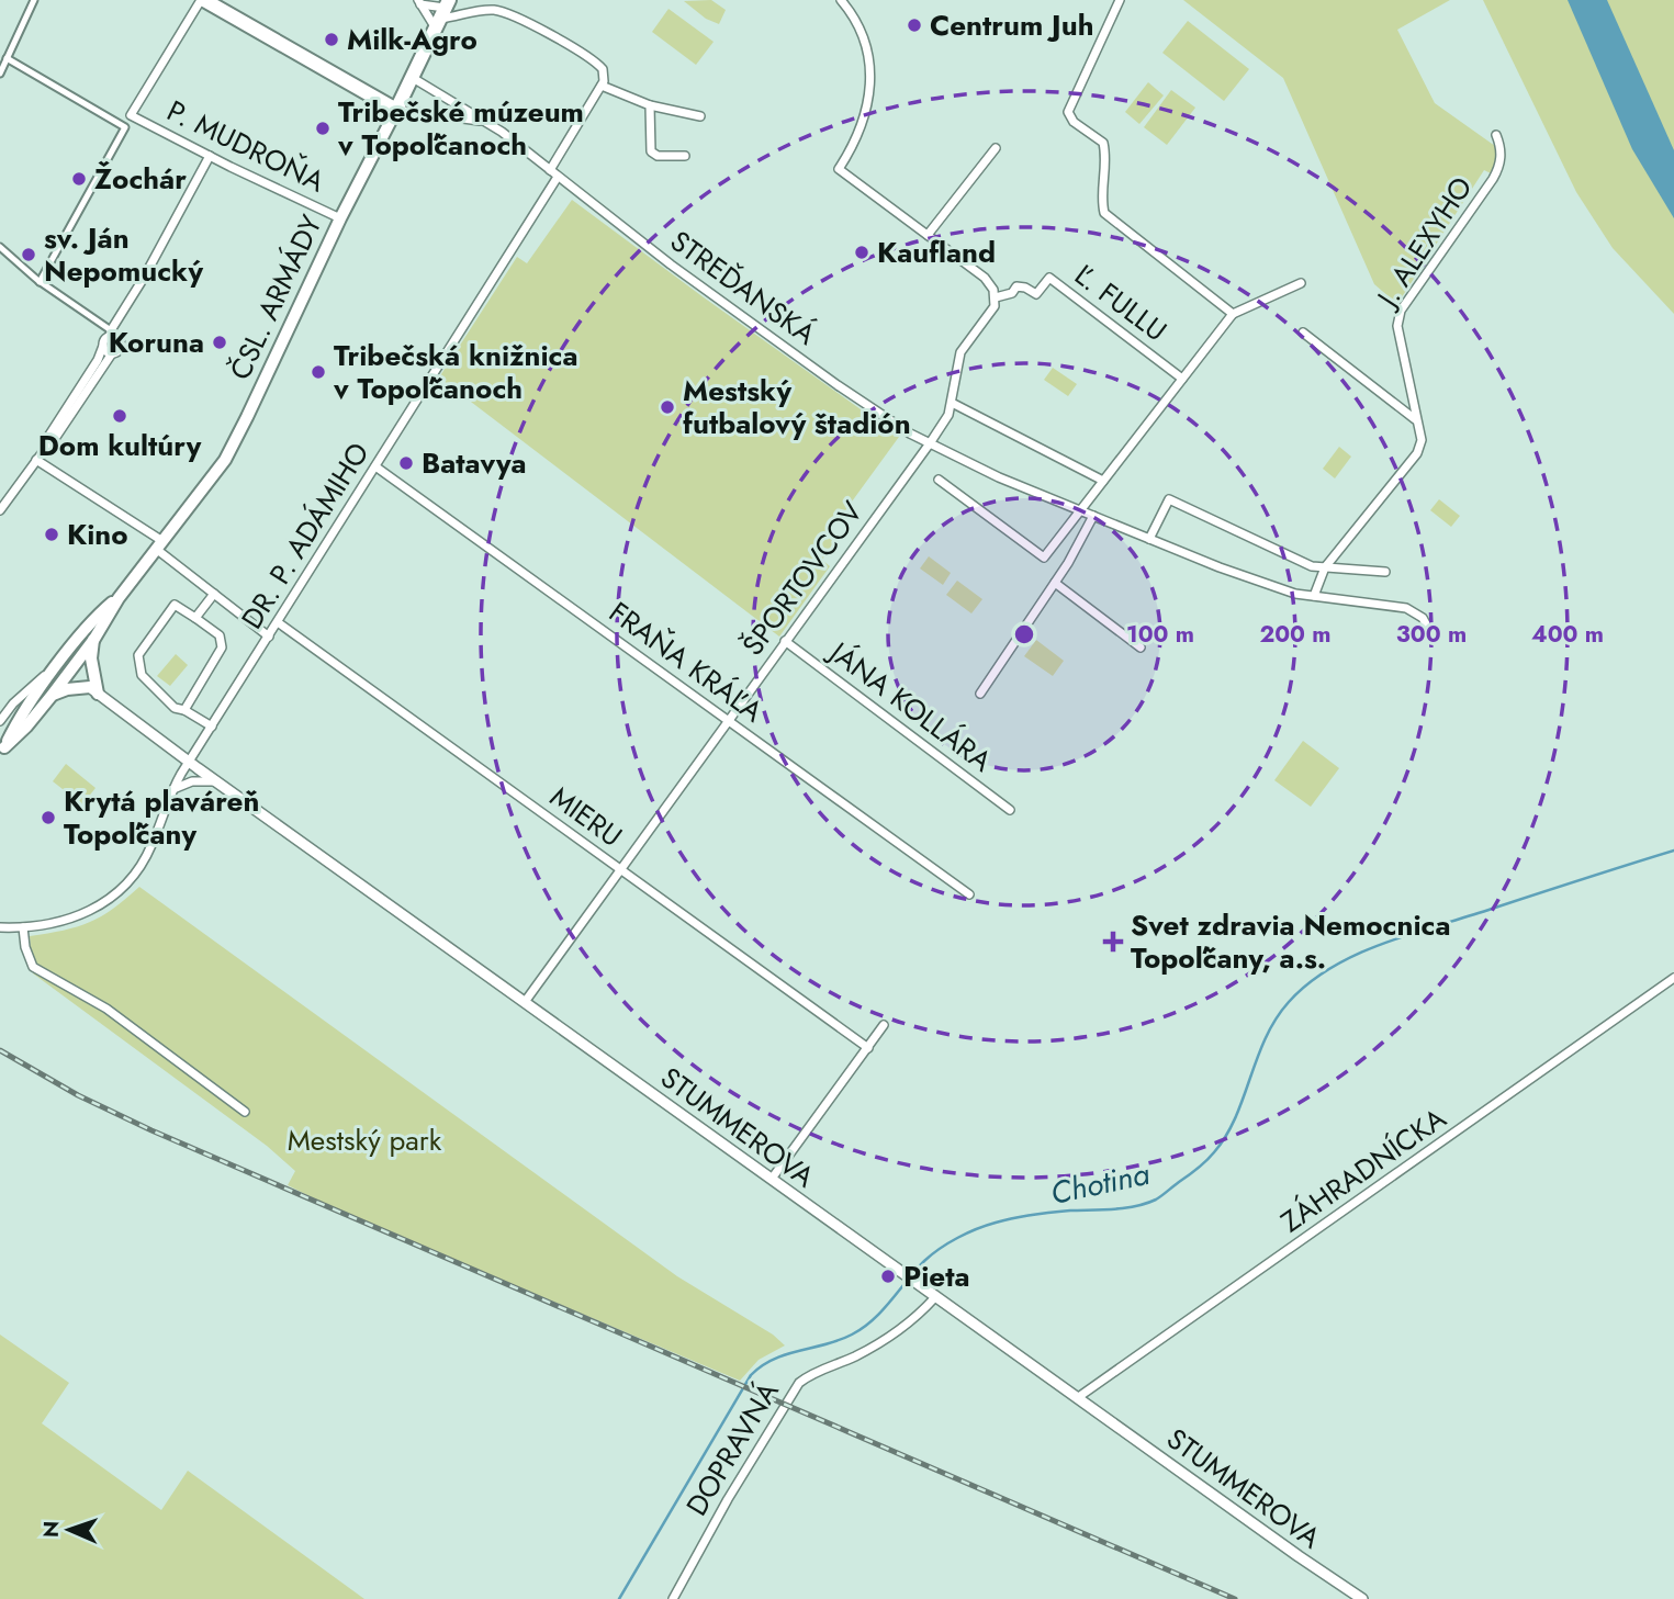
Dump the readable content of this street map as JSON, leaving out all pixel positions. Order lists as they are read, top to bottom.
{
  "streets": {
    "main road": ["ČSL. ARMÁDY"],
    "street": [
      "P. MUDROŇA",
      "J. ALEXYHO",
      "STREĎANSKÁ",
      "Ľ. FULLU",
      "DR. P. ADÁMIHO",
      "ŠPORTOVCOV",
      "FRAŇA KRÁĽA",
      "JÁNA KOLLÁRA",
      "MIERU",
      "STUMMEROVA",
      "ZÁHRADNÍCKA",
      "DOPRAVNÁ"
    ]
  },
  "crossings": [
    ["P. MUDROŇA", "ČSL. ARMÁDY"],
    ["J. ALEXYHO", "STREĎANSKÁ"],
    ["STREĎANSKÁ", "ČSL. ARMÁDY"],
    ["STREĎANSKÁ", "Ľ. FULLU"],
    ["STREĎANSKÁ", "DR. P. ADÁMIHO"],
    ["STREĎANSKÁ", "ŠPORTOVCOV"],
    ["Ľ. FULLU", "ŠPORTOVCOV"],
    ["DR. P. ADÁMIHO", "FRAŇA KRÁĽA"],
    ["DR. P. ADÁMIHO", "MIERU"],
    ["DR. P. ADÁMIHO", "STUMMEROVA"],
    ["ŠPORTOVCOV", "FRAŇA KRÁĽA"],
    ["ŠPORTOVCOV", "JÁNA KOLLÁRA"],
    ["ŠPORTOVCOV", "MIERU"],
    ["ŠPORTOVCOV", "STUMMEROVA"],
    ["STUMMEROVA", "ZÁHRADNÍCKA"],
    ["STUMMEROVA", "DOPRAVNÁ"]
  ],
  "water": ["Chotina"],
  "parks": ["Mestský park"],
  "places": {
    "other": [
      "Centrum Juh",
      "Milk-Agro",
      "Tribečské múzeum v Topoľčanoch",
      "Žochár",
      "Kaufland",
      "sv. Ján Nepomucký",
      "Koruna",
      "Tribečská knižnica v Topoľčanoch",
      "Mestský futbalový štadión",
      "Dom kultúry",
      "Batavya",
      "Kino",
      "Krytá plaváreň Topoľčany",
      "Pieta"
    ],
    "health": ["Svet zdravia Nemocnica Topoľčany, a.s."]
  },
  "north": "left",
  "rings": [
    "100 m",
    "200 m",
    "300 m",
    "400 m"
  ]
}
